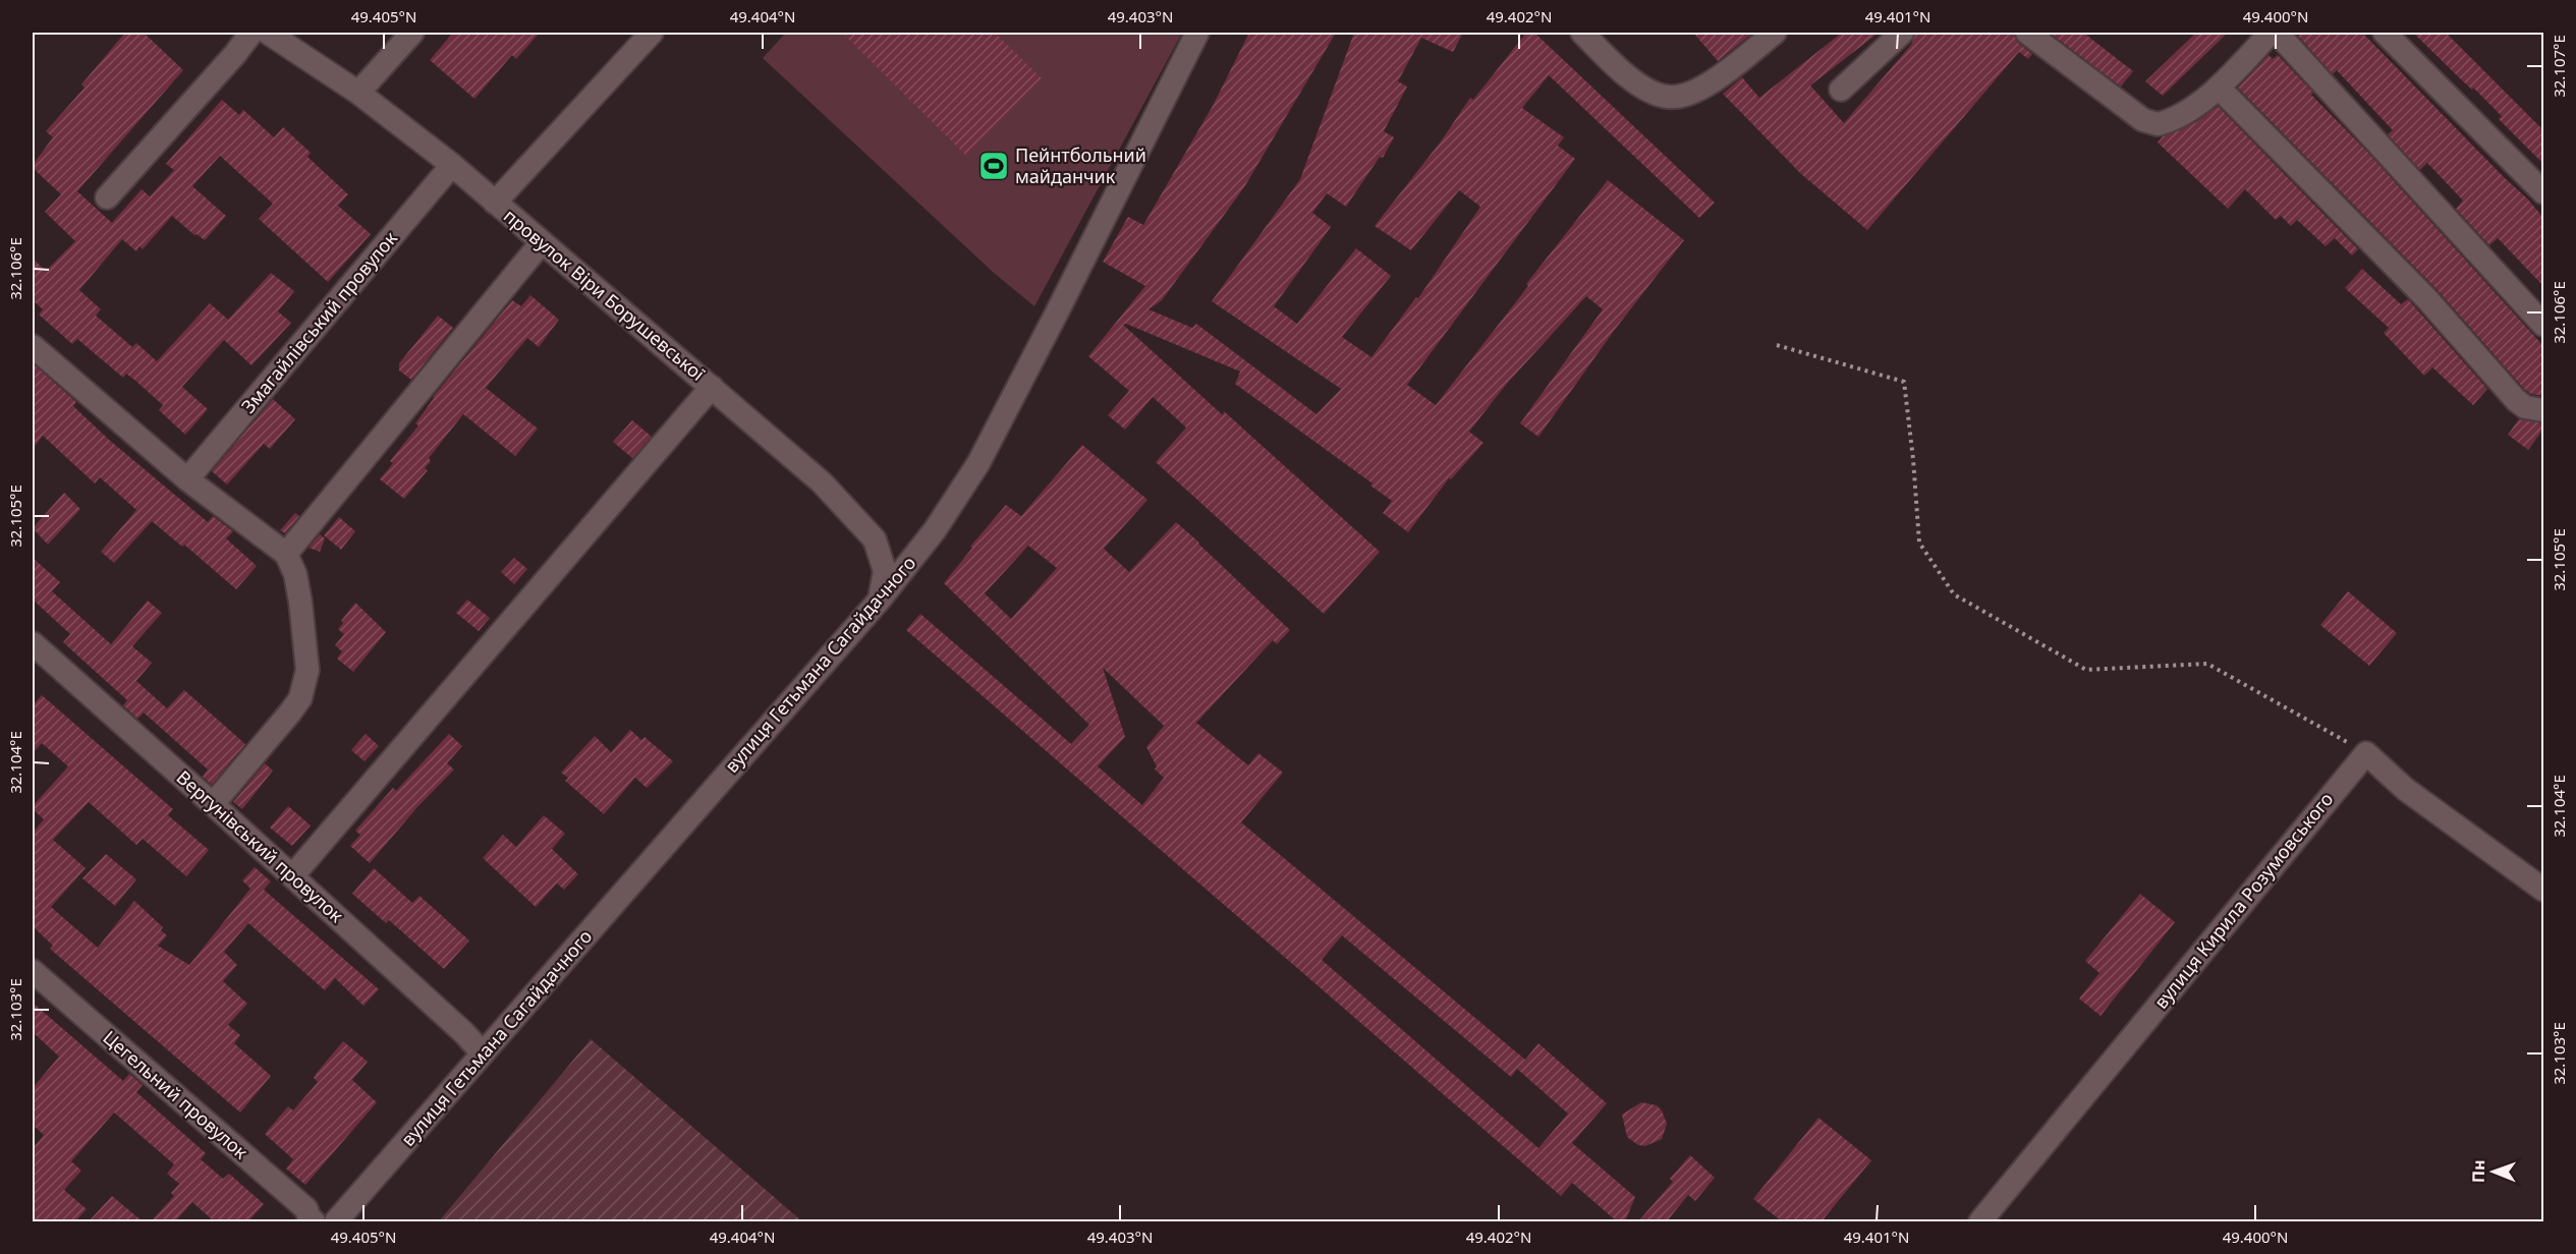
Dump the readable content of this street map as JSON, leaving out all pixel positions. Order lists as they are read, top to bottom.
{
  "streets": {
    "street": [
      "провулок Віри Борушевської",
      "Змагайлівський провулок",
      "вулиця Гетьмана Сагайдачного",
      "Вергунівський провулок",
      "вулиця Кирила Розумовського",
      "Цегельний провулок"
    ]
  },
  "crossings": [
    ["провулок Віри Борушевської", "Змагайлівський провулок"],
    ["провулок Віри Борушевської", "вулиця Гетьмана Сагайдачного"],
    ["вулиця Гетьмана Сагайдачного", "Вергунівський провулок"]
  ],
  "places": {
    "sports": ["Пейнтбольний майданчик"]
  },
  "north": "left",
  "coordinates": [
    "49.405°N",
    "49.404°N",
    "49.403°N",
    "49.402°N",
    "49.401°N",
    "49.400°N",
    "32.107°E",
    "32.106°E",
    "32.105°E",
    "32.104°E",
    "32.103°E"
  ]
}
